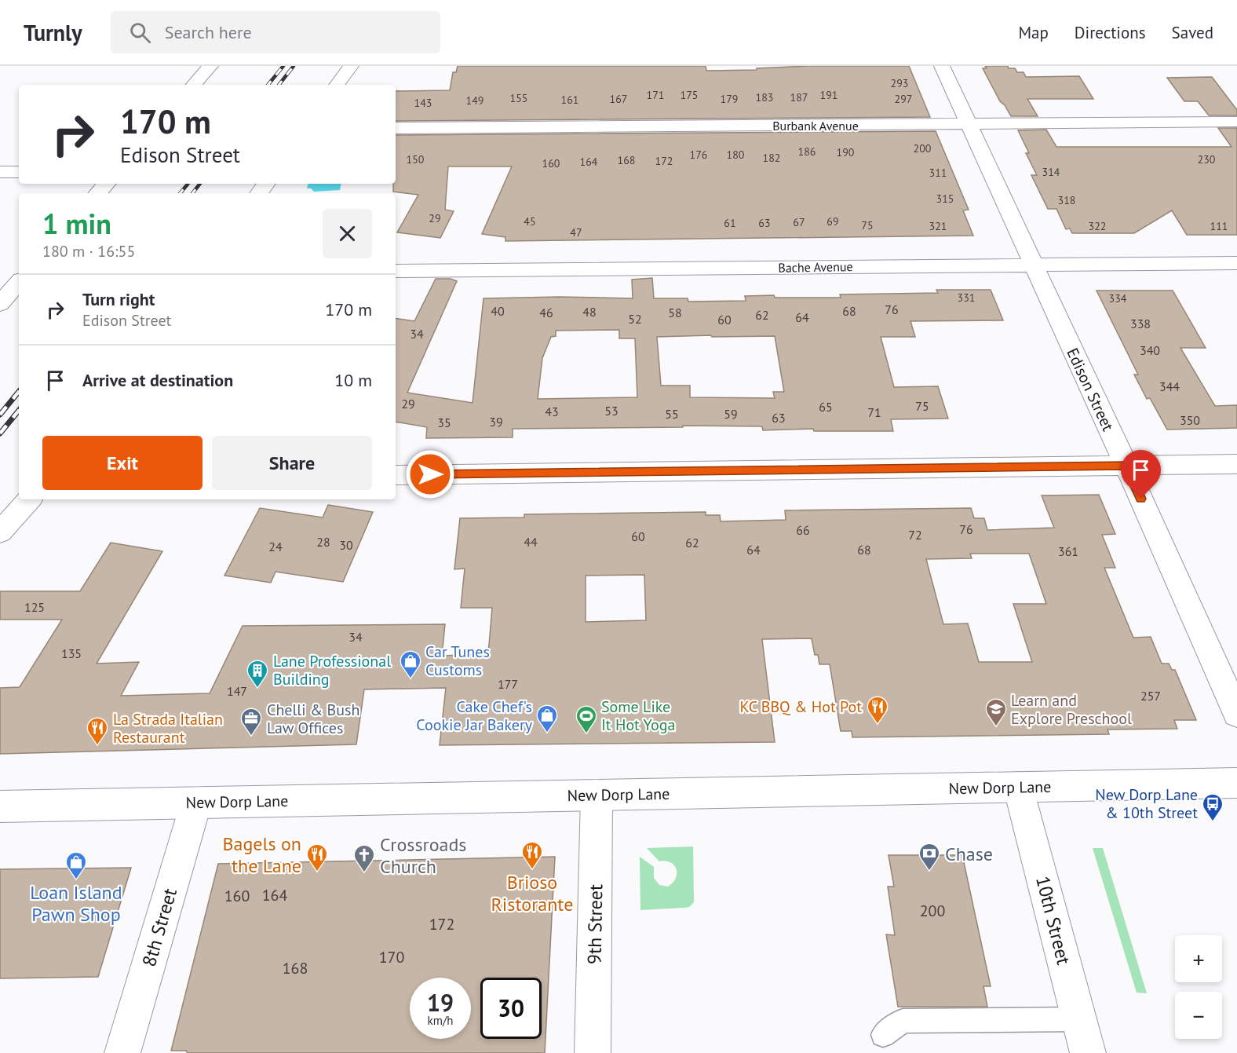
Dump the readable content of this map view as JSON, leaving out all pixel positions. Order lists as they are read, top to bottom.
{
  "streets": {
    "street": [
      "Burbank Avenue",
      "Bache Avenue",
      "Edison Street",
      "New Dorp Lane",
      "10th Street",
      "9th Street",
      "8th Street"
    ]
  },
  "crossings": [
    ["Burbank Avenue", "Edison Street"],
    ["Bache Avenue", "Edison Street"],
    ["New Dorp Lane", "10th Street"],
    ["New Dorp Lane", "9th Street"],
    ["New Dorp Lane", "8th Street"]
  ],
  "places": {
    "shop": ["Car Tunes Customs", "Cake Chef's Cookie Jar Bakery", "Loan Island Pawn Shop"],
    "building": ["Lane Professional Building"],
    "restaurant": [
      "KC BBQ & Hot Pot",
      "La Strada Italian Restaurant",
      "Brioso Ristorante",
      "Bagels on the Lane"
    ],
    "school or university": ["Learn and Explore Preschool"],
    "sports": ["Some Like It Hot Yoga"],
    "office": ["Chelli & Bush Law Offices"],
    "bus stop": ["New Dorp Lane & 10th Street"],
    "bank": ["Chase"],
    "church": ["Crossroads Church"]
  },
  "house_numbers": [
    "293",
    "171",
    "175",
    "191",
    "183",
    "187",
    "155",
    "167",
    "179",
    "297",
    "161",
    "149",
    "143",
    "200",
    "186",
    "190",
    "176",
    "180",
    "182",
    "150",
    "230",
    "168",
    "172",
    "164",
    "160",
    "314",
    "311",
    "315",
    "318",
    "29",
    "45",
    "69",
    "67",
    "61",
    "63",
    "75",
    "321",
    "322",
    "111",
    "47",
    "331",
    "334",
    "76",
    "40",
    "68",
    "48",
    "46",
    "58",
    "62",
    "64",
    "52",
    "60",
    "338",
    "34",
    "340",
    "344",
    "29",
    "75",
    "65",
    "53",
    "43",
    "71",
    "55",
    "59",
    "63",
    "350",
    "39",
    "35",
    "76",
    "66",
    "72",
    "60",
    "28",
    "44",
    "62",
    "30",
    "24",
    "64",
    "68",
    "361",
    "125",
    "34",
    "135",
    "177",
    "147",
    "257",
    "164",
    "160",
    "200",
    "172",
    "170",
    "168"
  ],
  "page": {
    "header": "Turnly",
    "search": "Search here",
    "nav": ["Map", "Directions", "Saved"],
    "turn": ["170 m", "Edison Street"],
    "heading": ["1 min", "180 m · 16:55"],
    "list": [
      {
        "name": "Turn right",
        "note": "Edison Street",
        "value": "170 m"
      },
      {
        "name": "Arrive at destination",
        "value": "10 m"
      }
    ],
    "buttons": ["Exit", "Share"],
    "map_buttons": ["+", "−"],
    "speed": "19 km/h",
    "limit": "30"
  }
}
